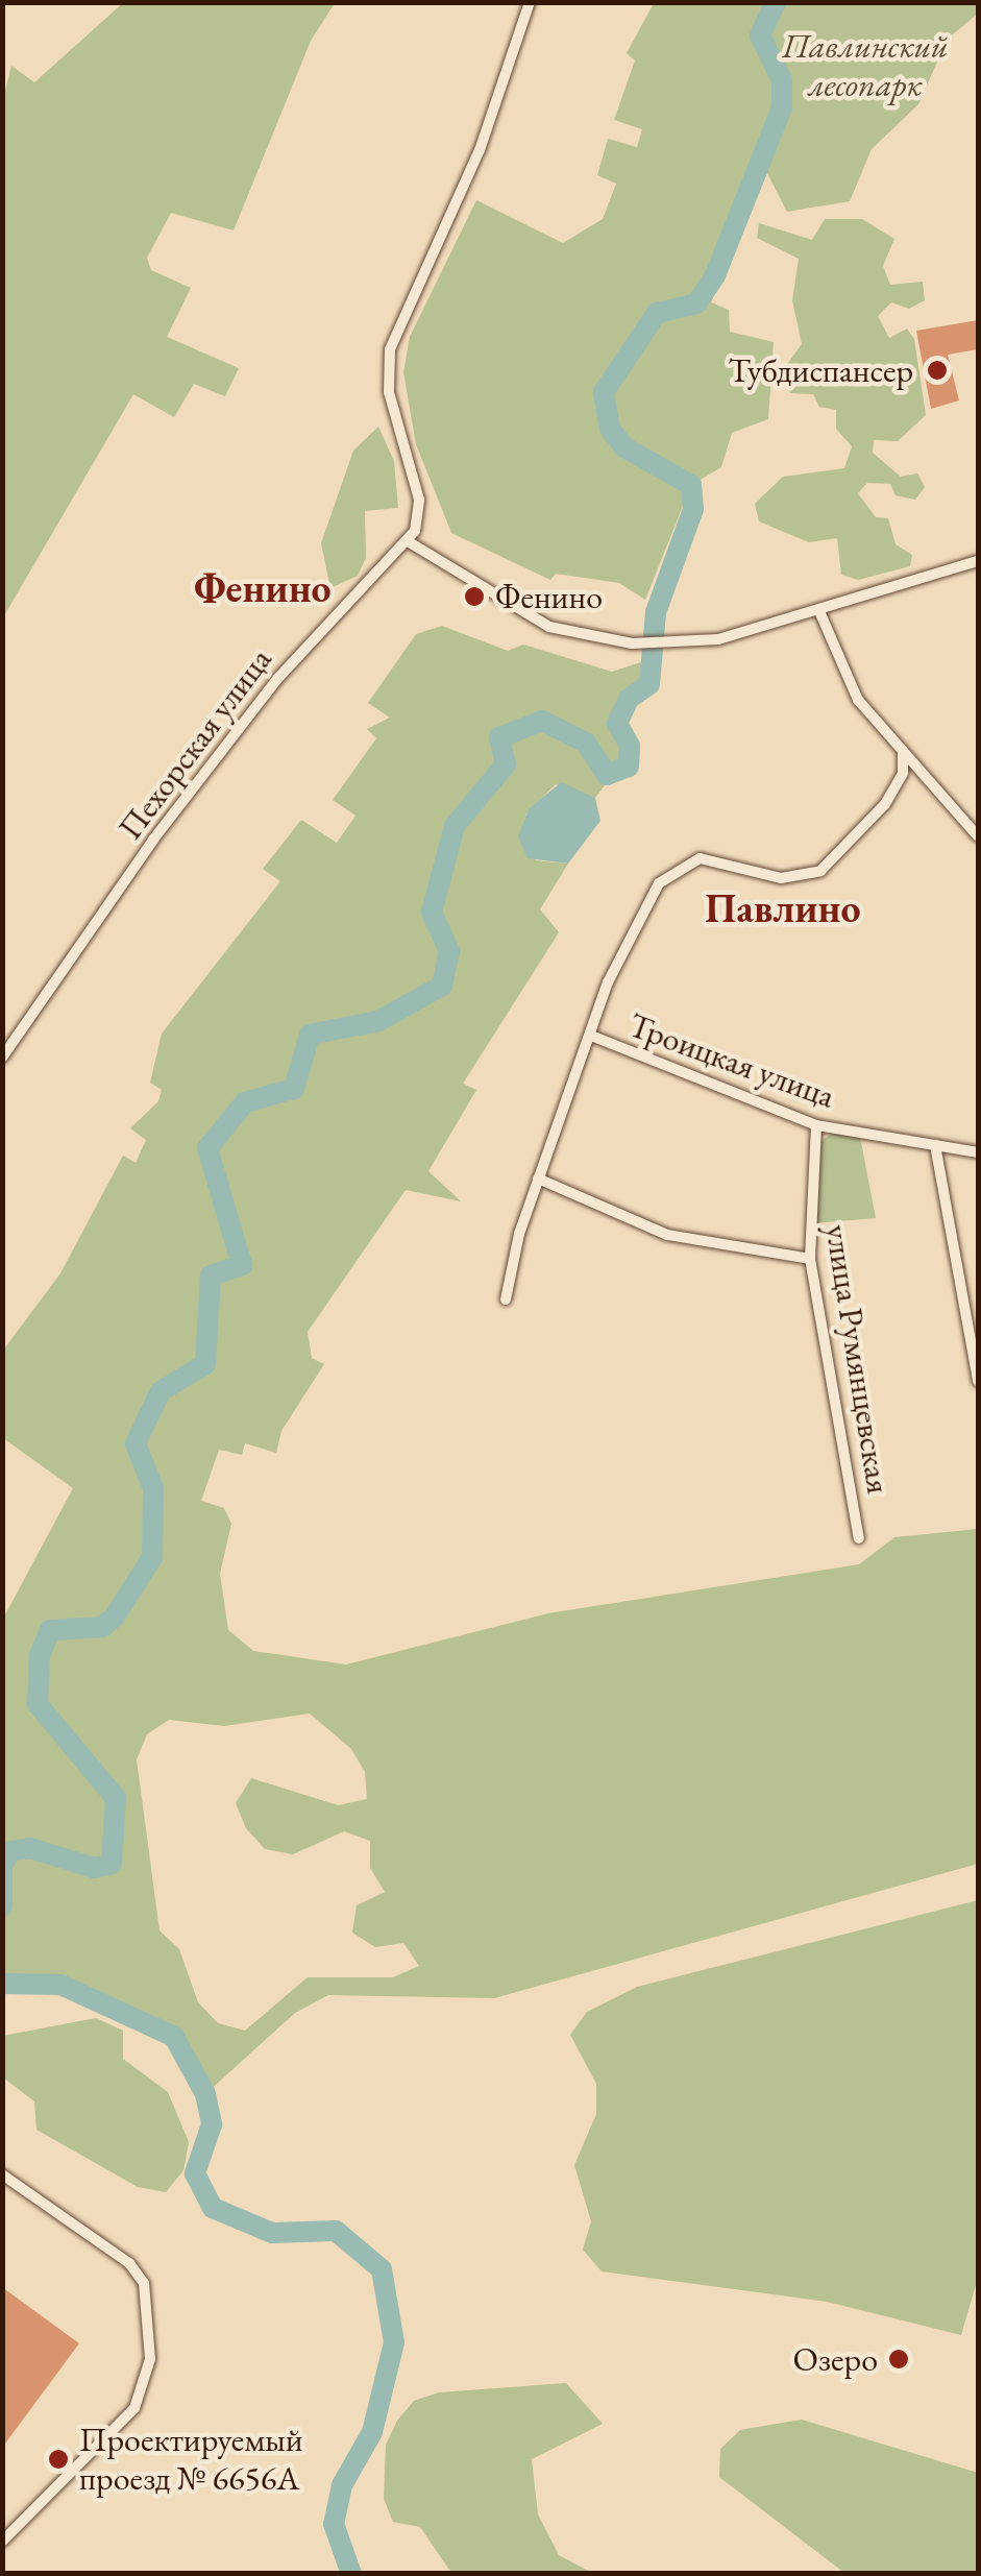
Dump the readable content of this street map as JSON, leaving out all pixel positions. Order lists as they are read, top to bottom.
{
  "streets": {
    "street": ["Пехорская улица", "Троицкая улица", "улица Румянцевская"]
  },
  "crossings": [
    ["Троицкая улица", "улица Румянцевская"]
  ],
  "districts": ["Фенино", "Павлино"],
  "parks": ["Павлинский лесопарк"],
  "places": [
    "Тубдиспансер",
    "Фенино",
    "Озеро",
    "Проектируемый проезд № 6656А"
  ]
}
